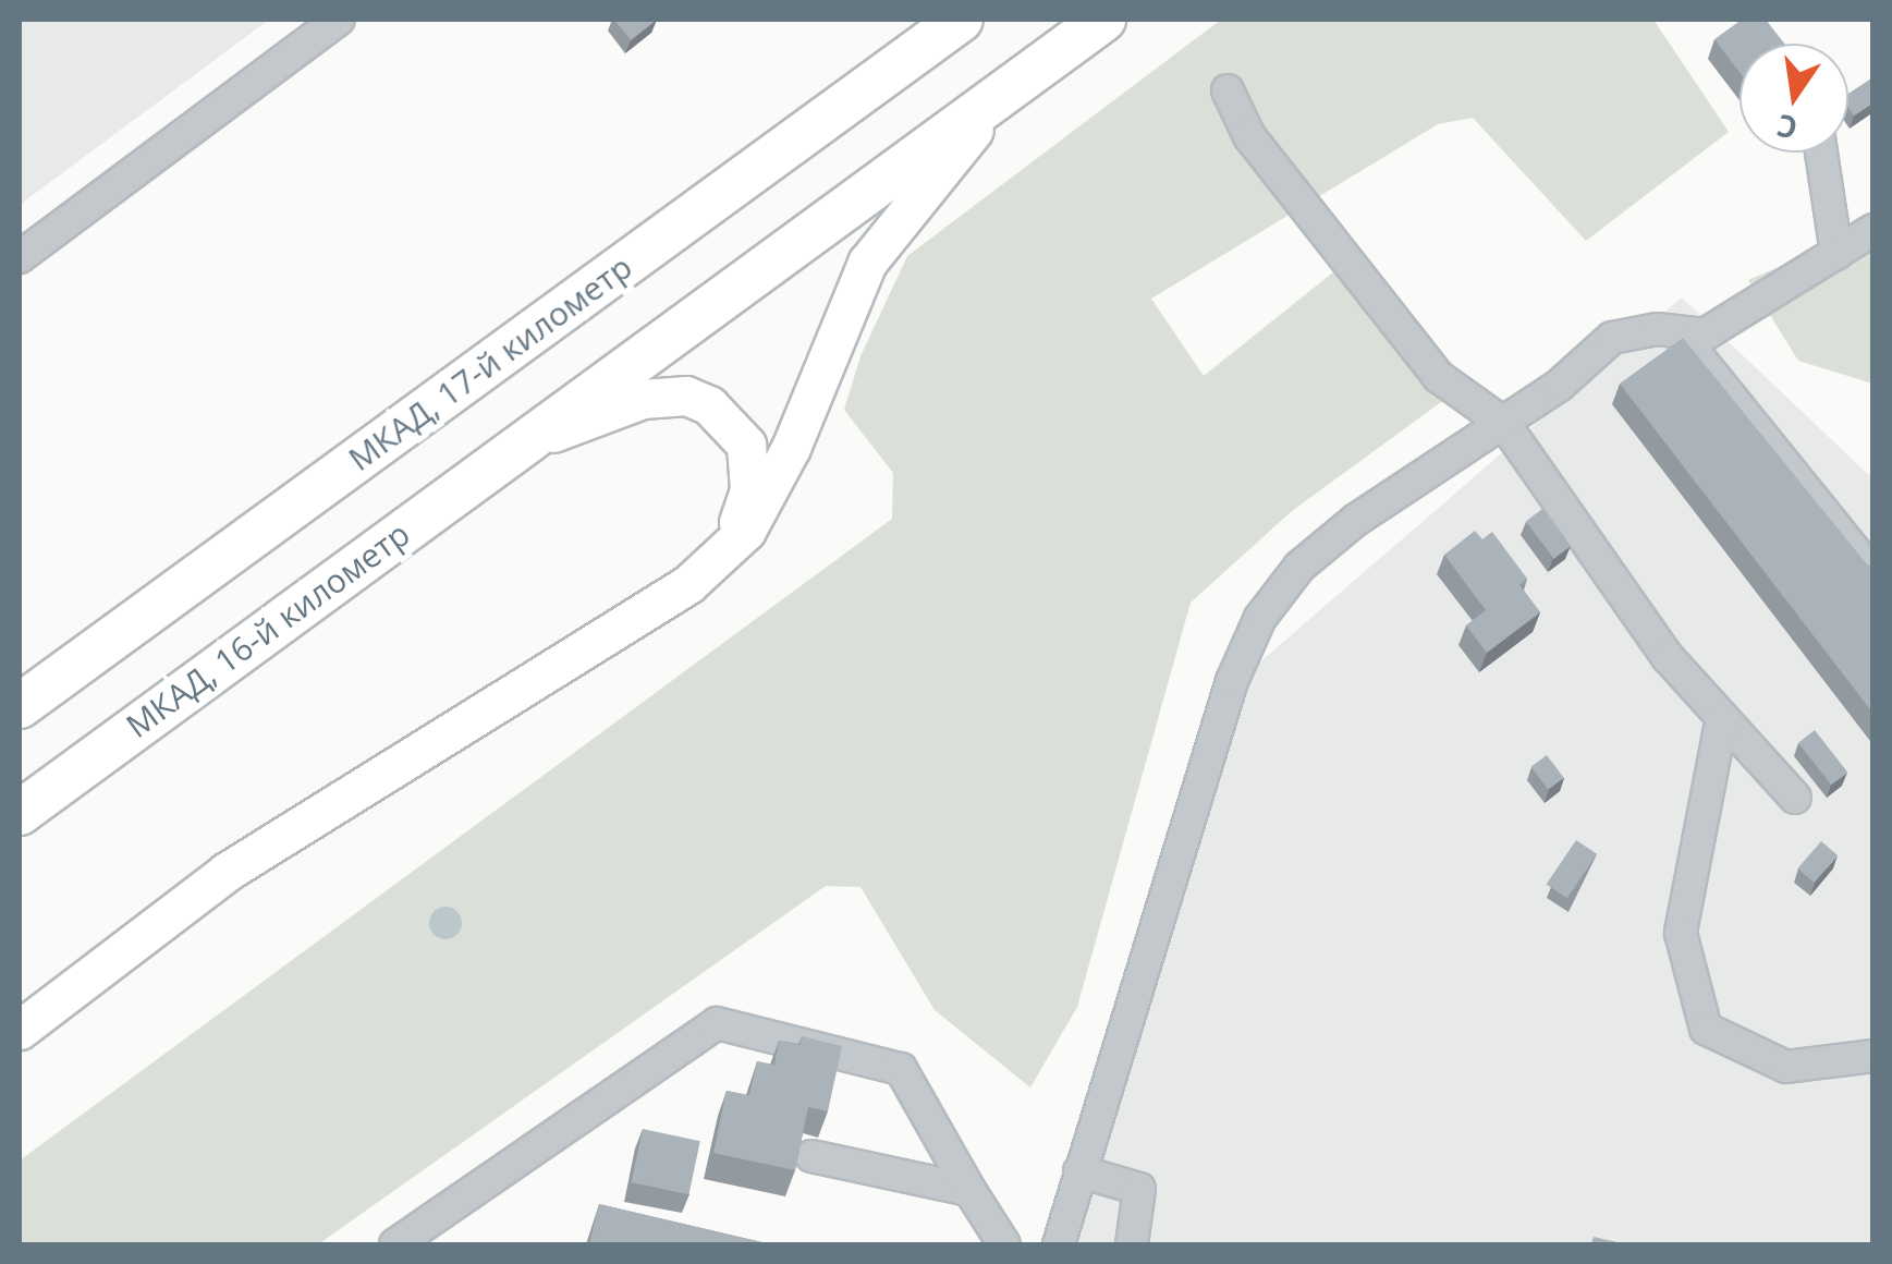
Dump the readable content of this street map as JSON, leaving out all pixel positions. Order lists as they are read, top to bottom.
{
  "streets": {
    "highway": ["МКАД, 17-й километр", "МКАД, 16-й километр"]
  },
  "north": "bottom"
}
